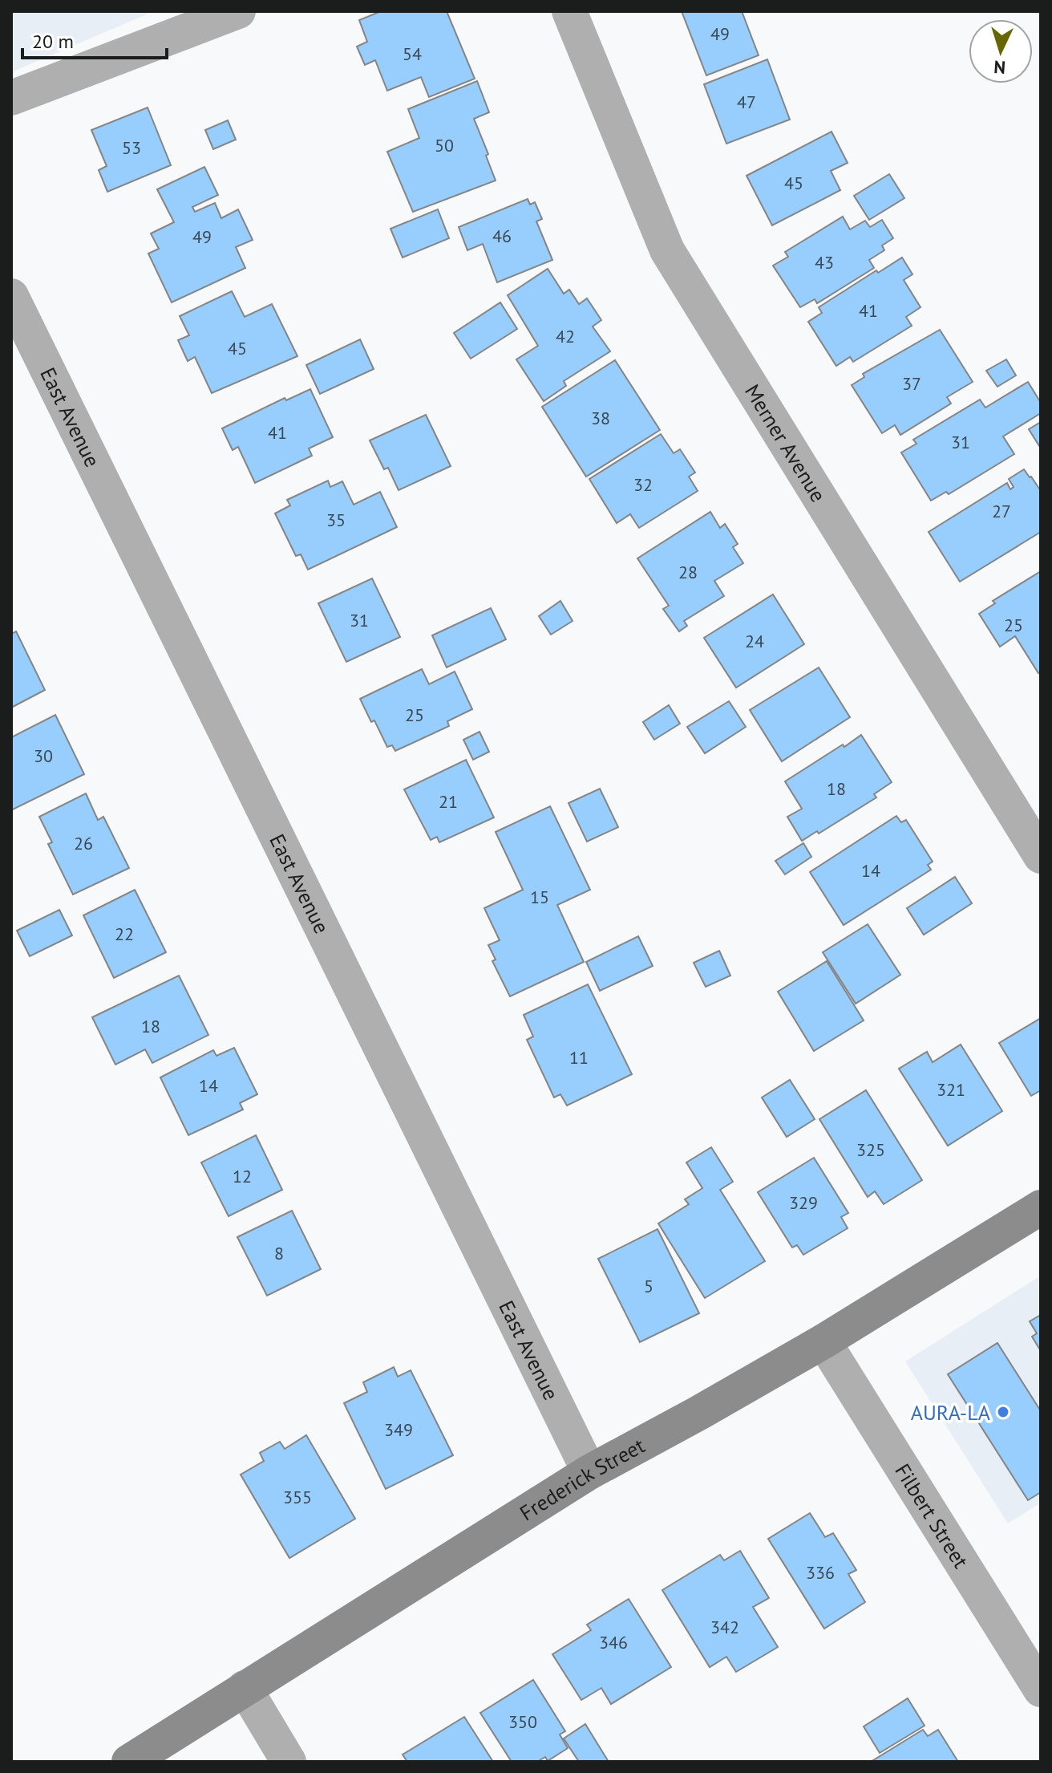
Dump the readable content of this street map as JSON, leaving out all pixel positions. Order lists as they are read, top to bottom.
{
  "streets": {
    "main road": ["Frederick Street"],
    "street": ["East Avenue", "Merner Avenue", "Filbert Street"]
  },
  "crossings": [
    ["East Avenue", "Frederick Street"],
    ["Frederick Street", "Filbert Street"]
  ],
  "places": ["AURA-LA"],
  "house_numbers": [
    "49",
    "54",
    "47",
    "50",
    "53",
    "45",
    "46",
    "49",
    "43",
    "41",
    "42",
    "45",
    "37",
    "38",
    "41",
    "31",
    "32",
    "27",
    "35",
    "28",
    "31",
    "25",
    "24",
    "25",
    "30",
    "18",
    "21",
    "26",
    "14",
    "15",
    "22",
    "18",
    "11",
    "14",
    "321",
    "325",
    "12",
    "329",
    "8",
    "5",
    "349",
    "355",
    "336",
    "342",
    "346",
    "350"
  ],
  "scale_bar": "20 m",
  "north": "bottom"
}
